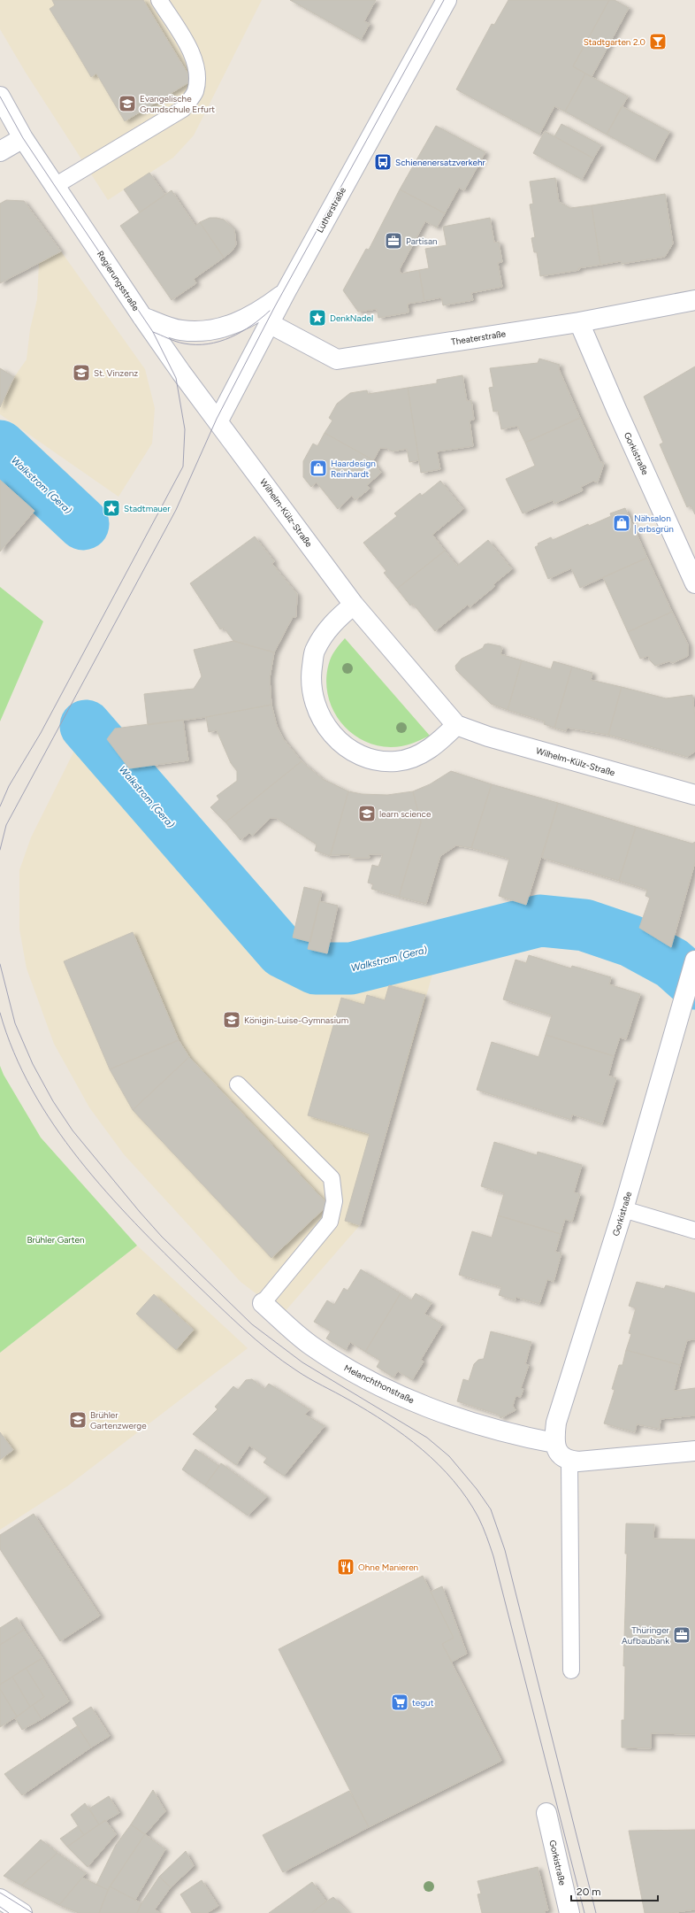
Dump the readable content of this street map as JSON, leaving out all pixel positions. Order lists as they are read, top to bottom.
{
  "streets": {
    "street": [
      "Lutherstraße",
      "Regierungsstraße",
      "Theaterstraße",
      "Gorkistraße",
      "Wilhelm-Külz-Straße",
      "Melanchthonstraße"
    ]
  },
  "crossings": [
    ["Lutherstraße", "Regierungsstraße"],
    ["Lutherstraße", "Theaterstraße"],
    ["Lutherstraße", "Wilhelm-Külz-Straße"],
    ["Regierungsstraße", "Wilhelm-Külz-Straße"],
    ["Theaterstraße", "Gorkistraße"],
    ["Gorkistraße", "Melanchthonstraße"]
  ],
  "water": ["Walkstrom (Gera)"],
  "parks": ["Brühler Garten"],
  "places": {
    "bar": ["Stadtgarten 2.0"],
    "school or university": [
      "Evangelische Grundschule Erfurt",
      "St. Vinzenz",
      "learn science",
      "Königin-Luise-Gymnasium",
      "Brühler Gartenzwerge"
    ],
    "bus stop": ["Schienenersatzverkehr"],
    "office": ["Partisan", "Thüringer Aufbaubank"],
    "place": ["DenkNadel", "Stadtmauer"],
    "shop": ["Haardesign Reinhardt", "Nähsalon | erbsgrün"],
    "restaurant": ["Ohne Manieren"],
    "supermarket": ["tegut"]
  },
  "scale_bar": "20 m"
}
